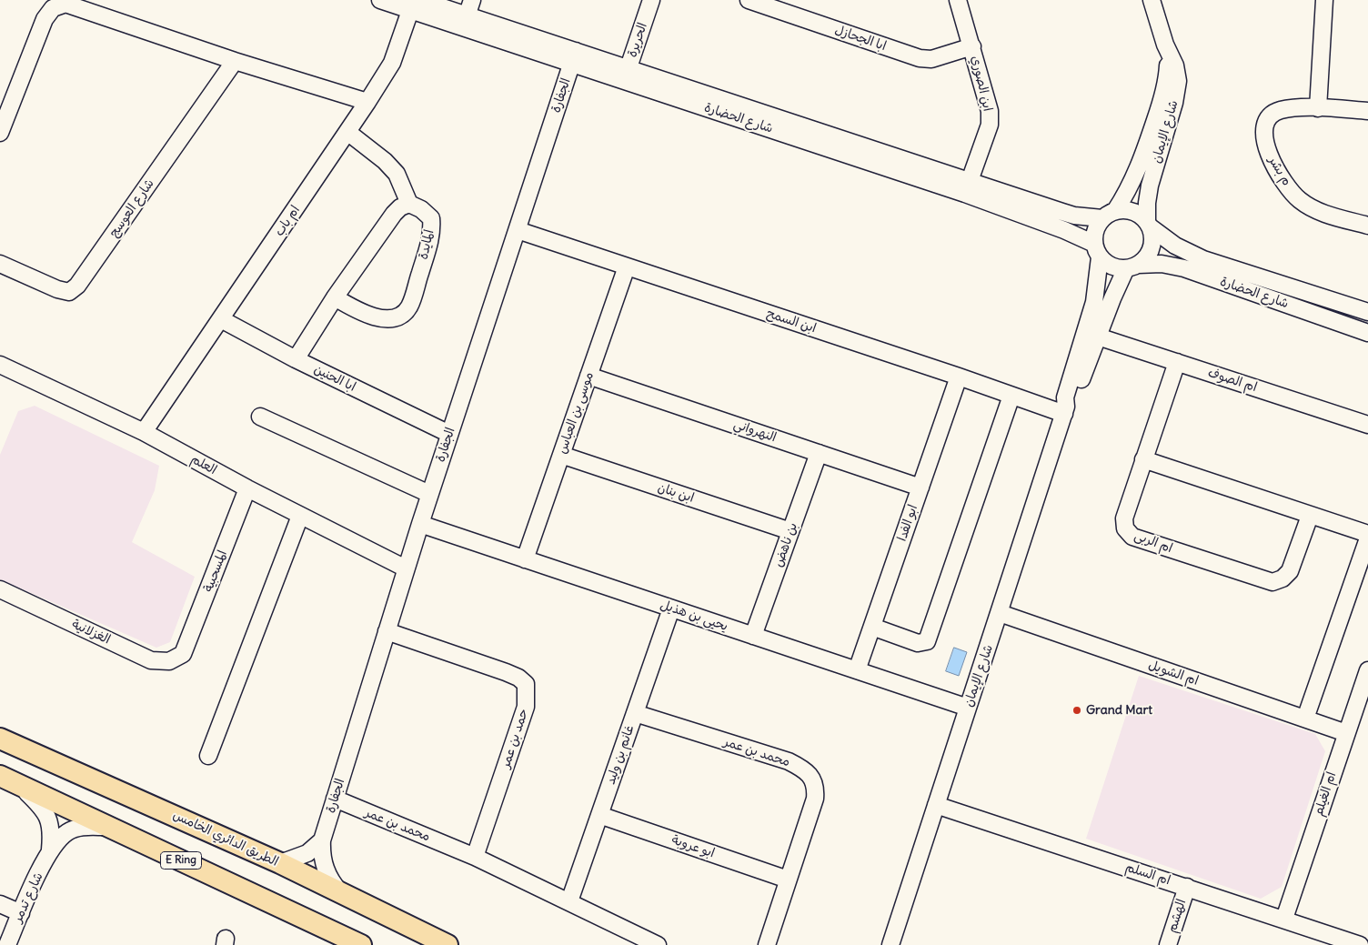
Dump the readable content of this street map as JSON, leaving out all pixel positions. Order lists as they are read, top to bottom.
{
  "streets": {
    "main road": ["الطريق الدائري الخامس", "E Ring"],
    "street": [
      "ابا الجحازل",
      "الحريرة",
      "ابن الصوري",
      "الجفارة",
      "شارع الحضارة",
      "شارع الإيمان",
      "م بشر",
      "شارع العوسج",
      "ام باب",
      "المايدة",
      "ابن السمح",
      "ابا الحنين",
      "ام الصوف",
      "موسى بن العباس",
      "النهرواني",
      "العلم",
      "ابن بنان",
      "ابو الفدا",
      "ام الربى",
      "بن ناهض",
      "المسحبية",
      "يحيى بن هذيل",
      "الغزلانية",
      "ام الشويل",
      "حمد بن عمر",
      "محمد بن عمر",
      "غانم بن وليد",
      "ام الغيلم",
      "ابو عروبة",
      "ام السلم",
      "شارع تدمر",
      "الهشم"
    ]
  },
  "crossings": [
    ["ابا الجحازل", "ابن الصوري"],
    ["الحريرة", "شارع الحضارة"],
    ["ابن الصوري", "شارع الحضارة"],
    ["الجفارة", "شارع الحضارة"],
    ["الجفارة", "ابن السمح"],
    ["الجفارة", "ابا الحنين"],
    ["الجفارة", "العلم"],
    ["الجفارة", "يحيى بن هذيل"],
    ["الجفارة", "حمد بن عمر"],
    ["الجفارة", "محمد بن عمر"],
    ["الجفارة", "الطريق الدائري الخامس"],
    ["شارع الحضارة", "شارع الإيمان"],
    ["شارع الحضارة", "ام باب"],
    ["شارع الإيمان", "ابن السمح"],
    ["شارع الإيمان", "ام الصوف"],
    ["شارع الإيمان", "يحيى بن هذيل"],
    ["شارع الإيمان", "ام الشويل"],
    ["شارع الإيمان", "ام السلم"],
    ["ام باب", "ابا الحنين"],
    ["ام باب", "العلم"],
    ["ابن السمح", "موسى بن العباس"],
    ["ابن السمح", "ابو الفدا"],
    ["ام الصوف", "ام الربى"],
    ["موسى بن العباس", "النهرواني"],
    ["موسى بن العباس", "ابن بنان"],
    ["موسى بن العباس", "يحيى بن هذيل"],
    ["النهرواني", "ابو الفدا"],
    ["النهرواني", "بن ناهض"],
    ["العلم", "المسحبية"],
    ["ابن بنان", "بن ناهض"],
    ["ابو الفدا", "يحيى بن هذيل"],
    ["بن ناهض", "يحيى بن هذيل"],
    ["المسحبية", "الغزلانية"],
    ["يحيى بن هذيل", "غانم بن وليد"],
    ["ام الشويل", "ام الغيلم"],
    ["حمد بن عمر", "محمد بن عمر"],
    ["محمد بن عمر", "غانم بن وليد"],
    ["محمد بن عمر", "ابو عروبة"],
    ["غانم بن وليد", "ابو عروبة"],
    ["ام الغيلم", "ام السلم"],
    ["E Ring", "شارع تدمر"],
    ["ام السلم", "الهشم"]
  ],
  "places": ["Grand Mart"]
}
